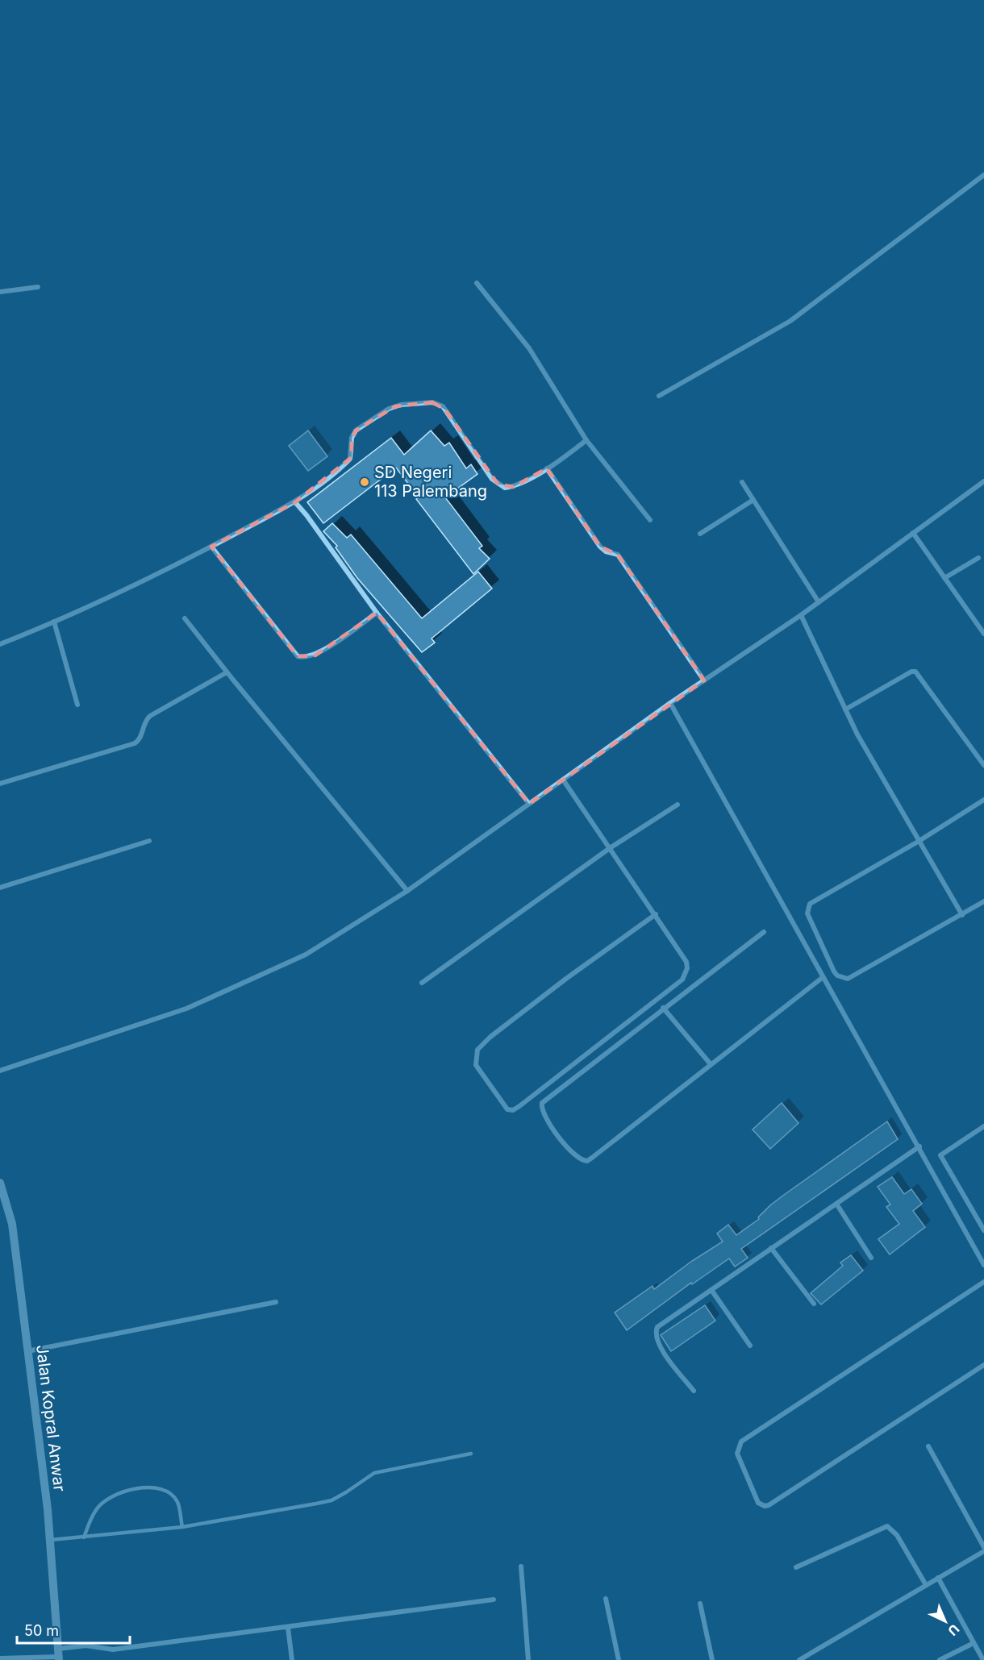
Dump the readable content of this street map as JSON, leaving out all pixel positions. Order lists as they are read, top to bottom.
{
  "streets": {
    "street": ["Jalan Kopral Anwar"]
  },
  "places": ["SD Negeri 113 Palembang"],
  "scale_bar": "50 m",
  "north": "bottom right"
}
